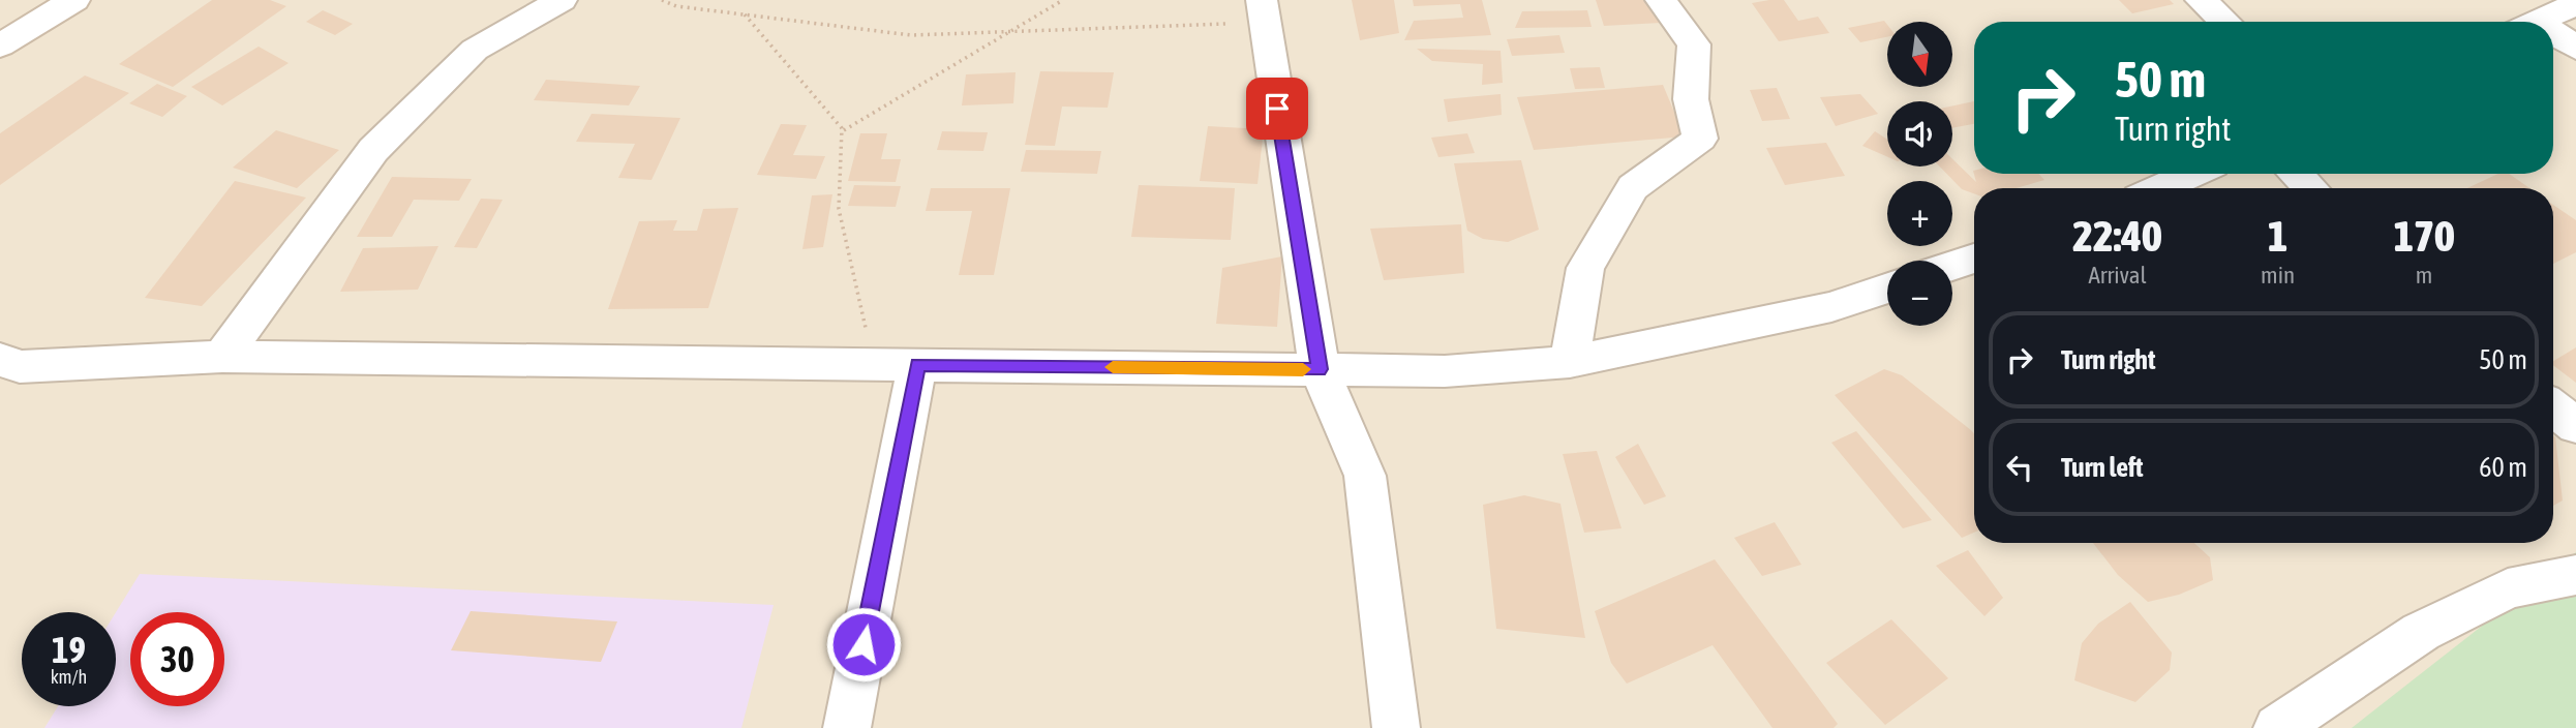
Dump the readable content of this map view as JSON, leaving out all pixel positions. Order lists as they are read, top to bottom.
{
  "north": "bottom",
  "page": {
    "map_buttons": ["+", "−"],
    "turn": ["50 m", "Turn right"],
    "eta": [
      "22:40",
      "Arrival",
      "1",
      "min",
      "170",
      "m"
    ],
    "list": [
      {
        "name": "Turn right",
        "value": "50 m"
      },
      {
        "name": "Turn left",
        "value": "60 m"
      }
    ],
    "speed": "19 km/h",
    "limit": "30"
  }
}
